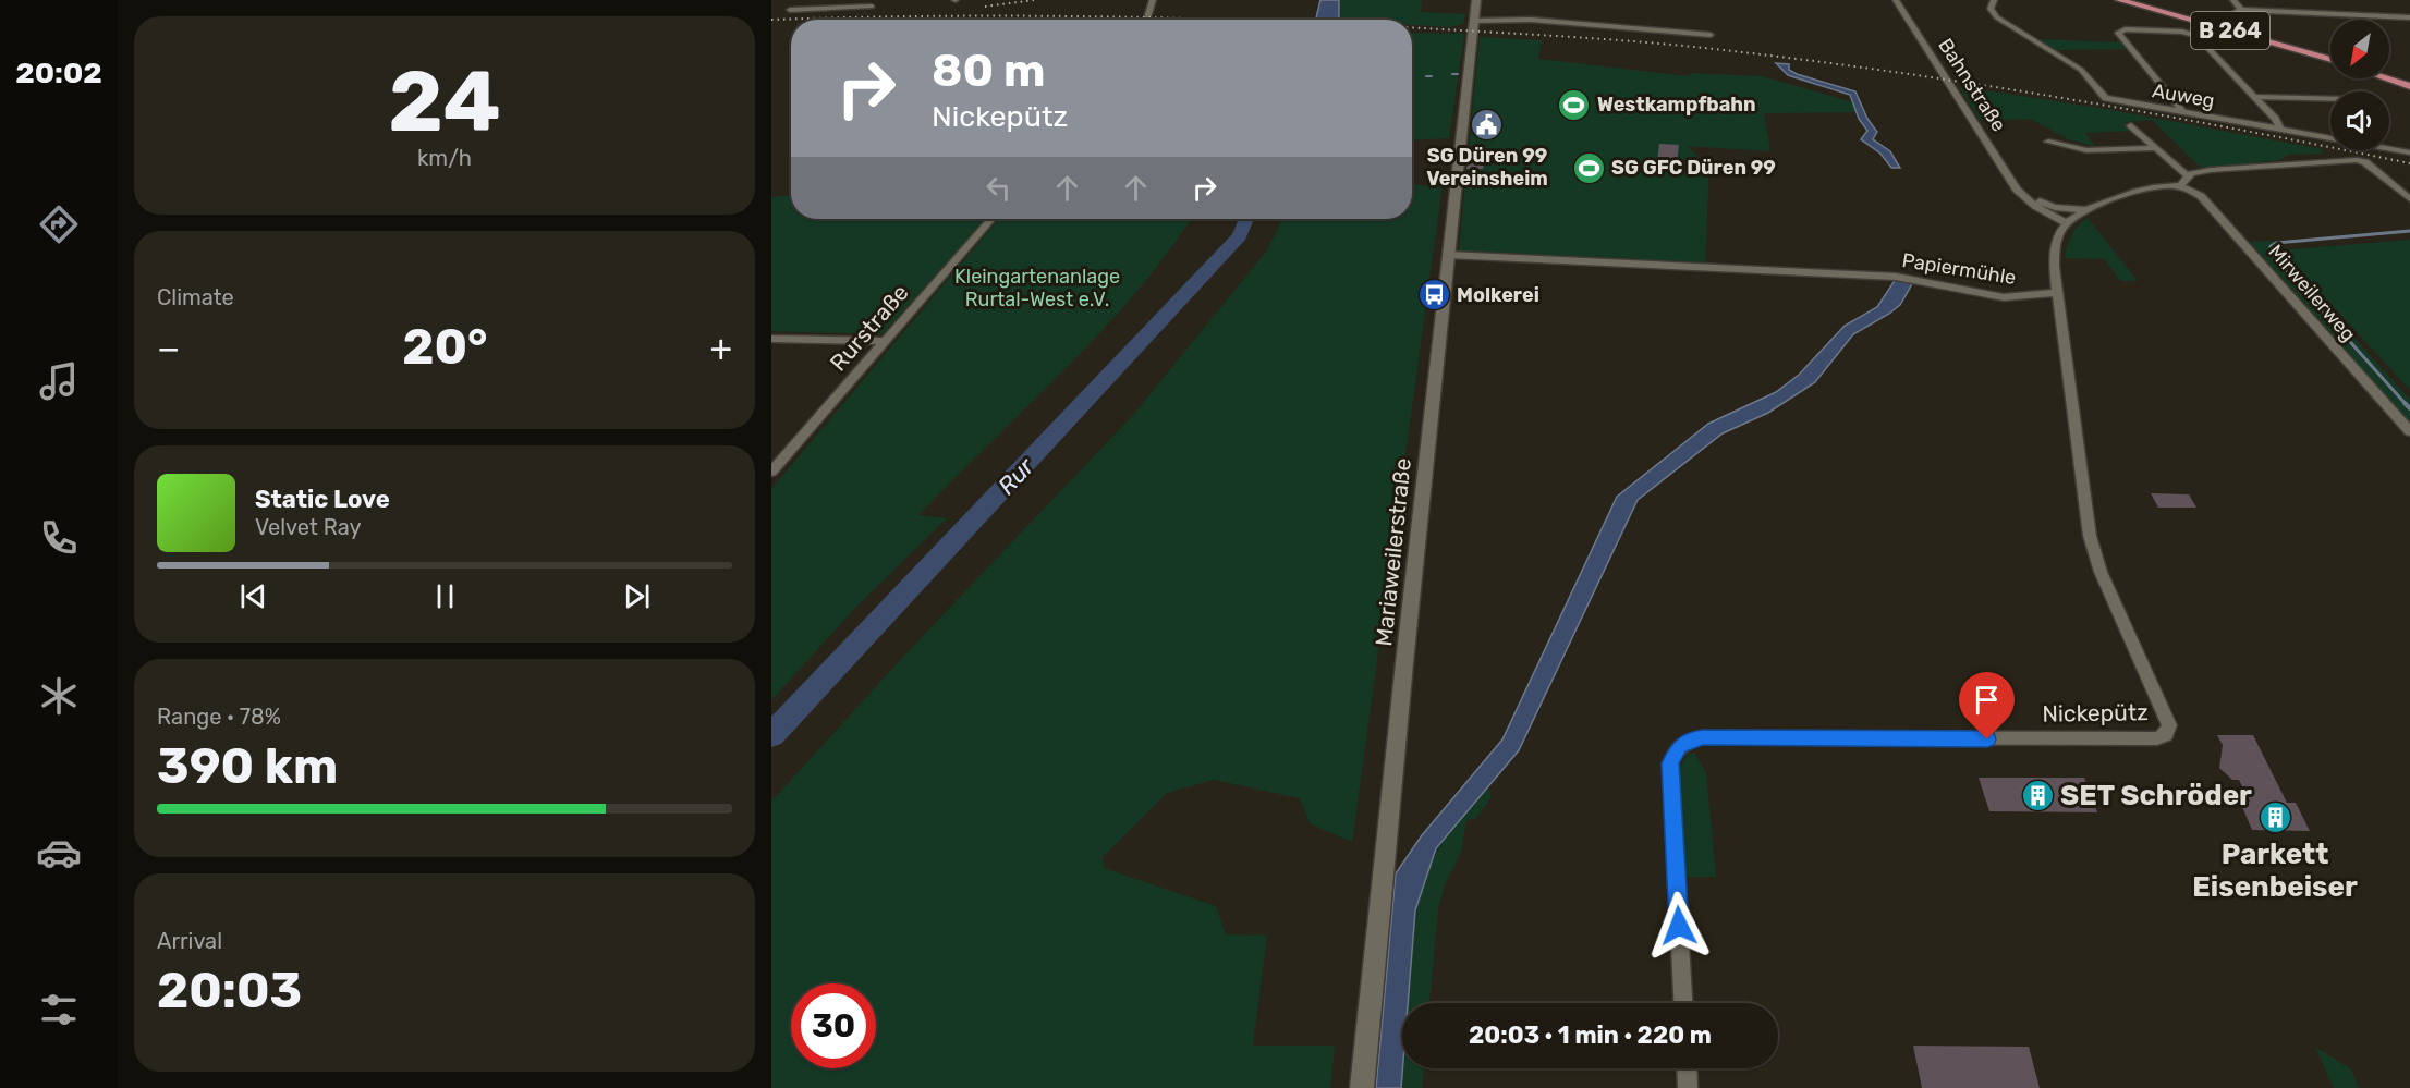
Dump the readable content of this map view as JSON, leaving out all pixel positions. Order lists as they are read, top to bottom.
{
  "streets": {
    "main road": ["B 264", "Mariaweilerstraße"],
    "street": [
      "Bahnstraße",
      "Auweg",
      "Papiermühle",
      "Mirweilerweg",
      "Rurstraße",
      "Nickepütz"
    ]
  },
  "crossings": [
    ["Papiermühle", "Mariaweilerstraße"],
    ["Papiermühle", "Nickepütz"]
  ],
  "water": ["Rur"],
  "parks": ["Kleingartenanlage Rurtal-West e.V."],
  "places": {
    "sports": ["Westkampfbahn", "SG GFC Düren 99"],
    "public building": ["SG Düren 99 Vereinsheim"],
    "bus stop": ["Molkerei"],
    "building": ["SET Schröder", "Parkett Eisenbeiser"]
  },
  "north": "bottom left",
  "page": {
    "tabs": "20:02",
    "tile": [
      ["24", "km/h"],
      "Climate",
      ["Range · 78%", "390 km"],
      ["Arrival", "20:03"]
    ],
    "turn": ["80 m", "Nickepütz"],
    "heat": ["−", "20°", "+"],
    "song": ["Static Love", "Velvet Ray"],
    "limit": "30",
    "trip": "20:03 · 1 min · 220 m"
  }
}
